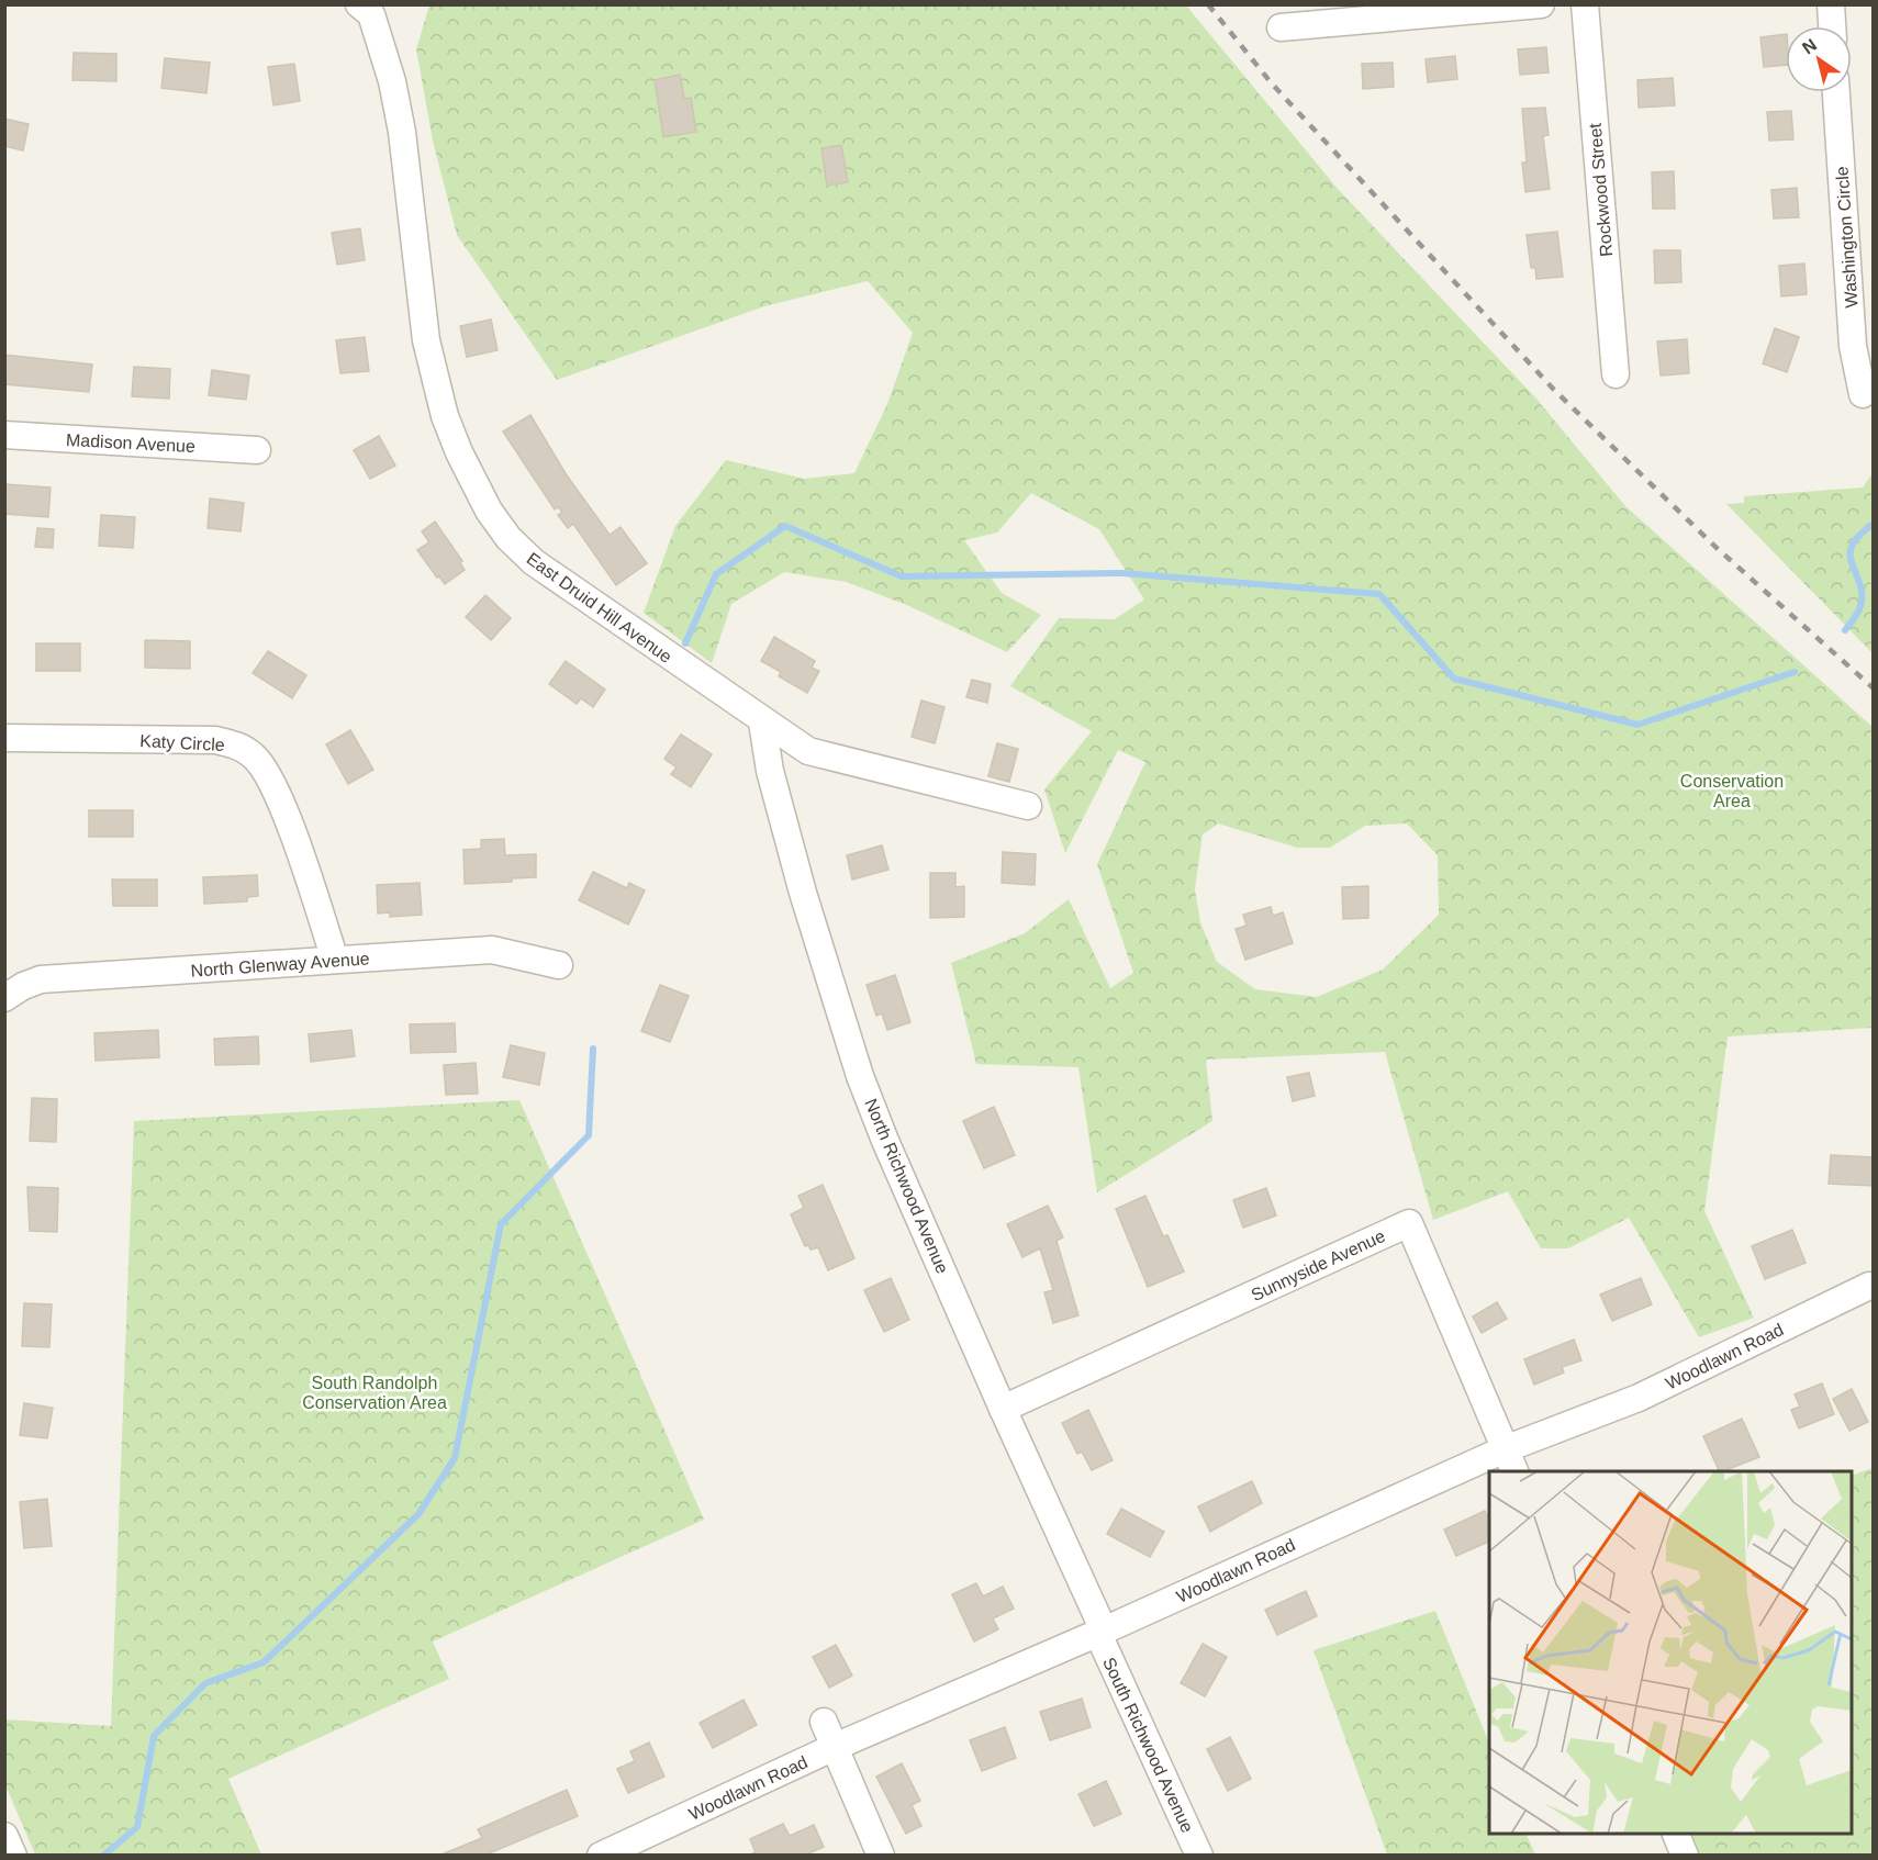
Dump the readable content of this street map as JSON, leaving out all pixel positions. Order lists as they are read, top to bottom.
{
  "streets": {
    "street": [
      "Rockwood Street",
      "Washington Circle",
      "Madison Avenue",
      "East Druid Hill Avenue",
      "Katy Circle",
      "North Glenway Avenue",
      "North Richwood Avenue",
      "Sunnyside Avenue",
      "Woodlawn Road",
      "South Richwood Avenue"
    ]
  },
  "crossings": [
    ["East Druid Hill Avenue", "North Richwood Avenue"],
    ["Katy Circle", "North Glenway Avenue"],
    ["North Richwood Avenue", "Sunnyside Avenue"],
    ["North Richwood Avenue", "Woodlawn Road"],
    ["North Richwood Avenue", "South Richwood Avenue"],
    ["Sunnyside Avenue", "Woodlawn Road"],
    ["Woodlawn Road", "South Richwood Avenue"]
  ],
  "parks": ["Conservation Area", "South Randolph Conservation Area"],
  "north": "top left"
}
